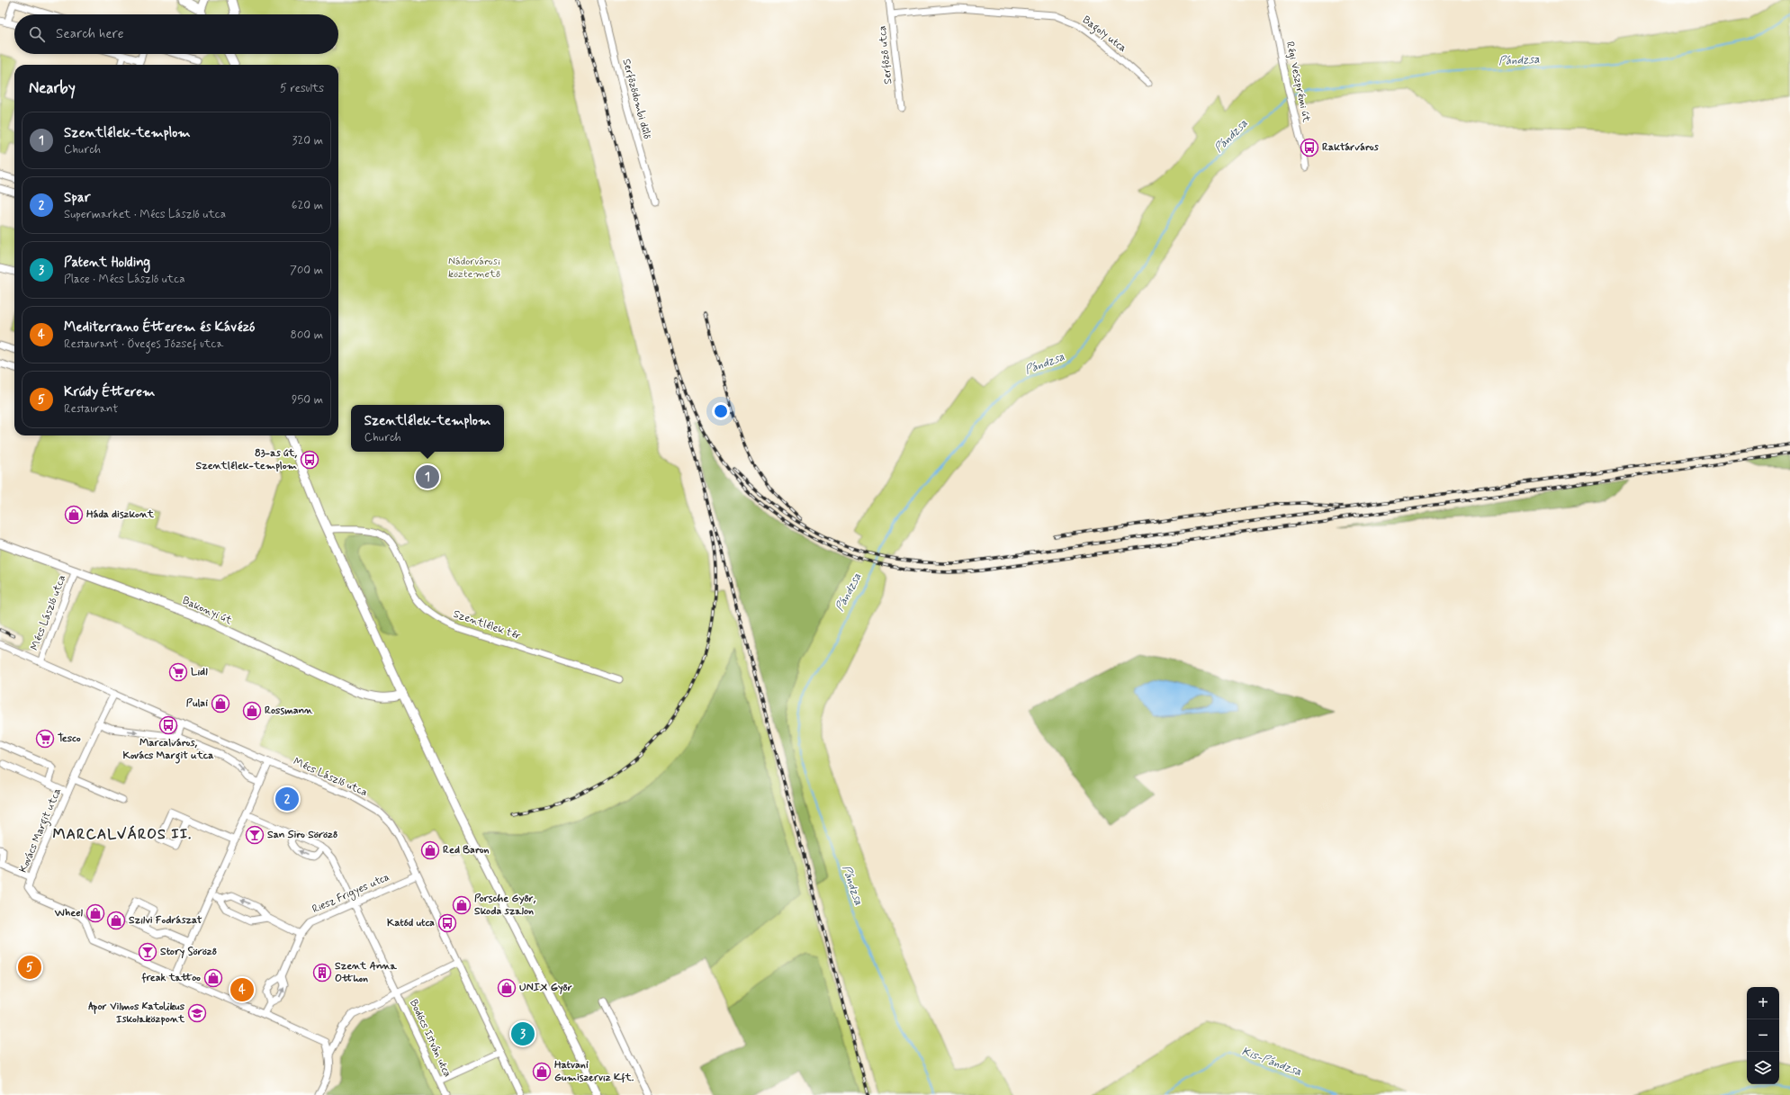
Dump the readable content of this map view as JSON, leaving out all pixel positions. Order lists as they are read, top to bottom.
{
  "streets": {
    "main road": ["Bakonyi út"],
    "street": [
      "Bagoly utca",
      "Serfőző utca",
      "Régi Veszprémi út",
      "Serfőződombi dűlő",
      "Mécs László utca",
      "Szentlélek tér",
      "Kovács Margit utca",
      "Riesz Frigyes utca",
      "Bodócs István utca"
    ]
  },
  "crossings": [
    ["Bagoly utca", "Serfőző utca"],
    ["Bakonyi út", "Mécs László utca"],
    ["Mécs László utca", "Kovács Margit utca"],
    ["Mécs László utca", "Riesz Frigyes utca"],
    ["Riesz Frigyes utca", "Bodócs István utca"]
  ],
  "districts": ["MARCALVÁROS II."],
  "water": ["Pándzsa", "Kis-Pándzsa"],
  "parks": ["Nádorvárosi köztemető"],
  "places": {
    "bus stop": [
      "Raktárváros",
      "83-as út, Szentlélek-templom",
      "Marcalváros, Kovács Margit utca",
      "Katód utca"
    ],
    "shop": [
      "Háda diszkont",
      "Pulai",
      "Rossmann",
      "Red Baron",
      "Porsche Győr, Skoda szalon",
      "Wheel",
      "Szilvi Fodrászat",
      "freak tattoo",
      "UNIX Győr",
      "Hatvani Gumiszerviz Kft."
    ],
    "supermarket": ["Lidl", "Tesco"],
    "bar": ["San Siro Söröző", "Story Söröző"],
    "building": ["Szent Anna Otthon"],
    "school or university": ["Apor Vilmos Katolikus Iskolaközpont"]
  },
  "page": {
    "search": "Search here",
    "heading": ["Nearby", "5 results"],
    "list": [
      {
        "mark": "1",
        "name": "Szentlélek-templom",
        "note": "Church",
        "value": "320 m"
      },
      {
        "mark": "2",
        "name": "Spar",
        "note": "Supermarket · Mécs László utca",
        "value": "620 m"
      },
      {
        "mark": "3",
        "name": "Patent Holding",
        "note": "Place · Mécs László utca",
        "value": "700 m"
      },
      {
        "mark": "4",
        "name": "Mediterrano Étterem és Kávézó",
        "note": "Restaurant · Öveges József utca",
        "value": "800 m"
      },
      {
        "mark": "5",
        "name": "Krúdy Étterem",
        "note": "Restaurant",
        "value": "950 m"
      }
    ],
    "popup": ["Szentlélek-templom", "Church"],
    "pins": [
      "1",
      "2",
      "5",
      "4",
      "3"
    ],
    "map_buttons": ["+", "−"]
  }
}
